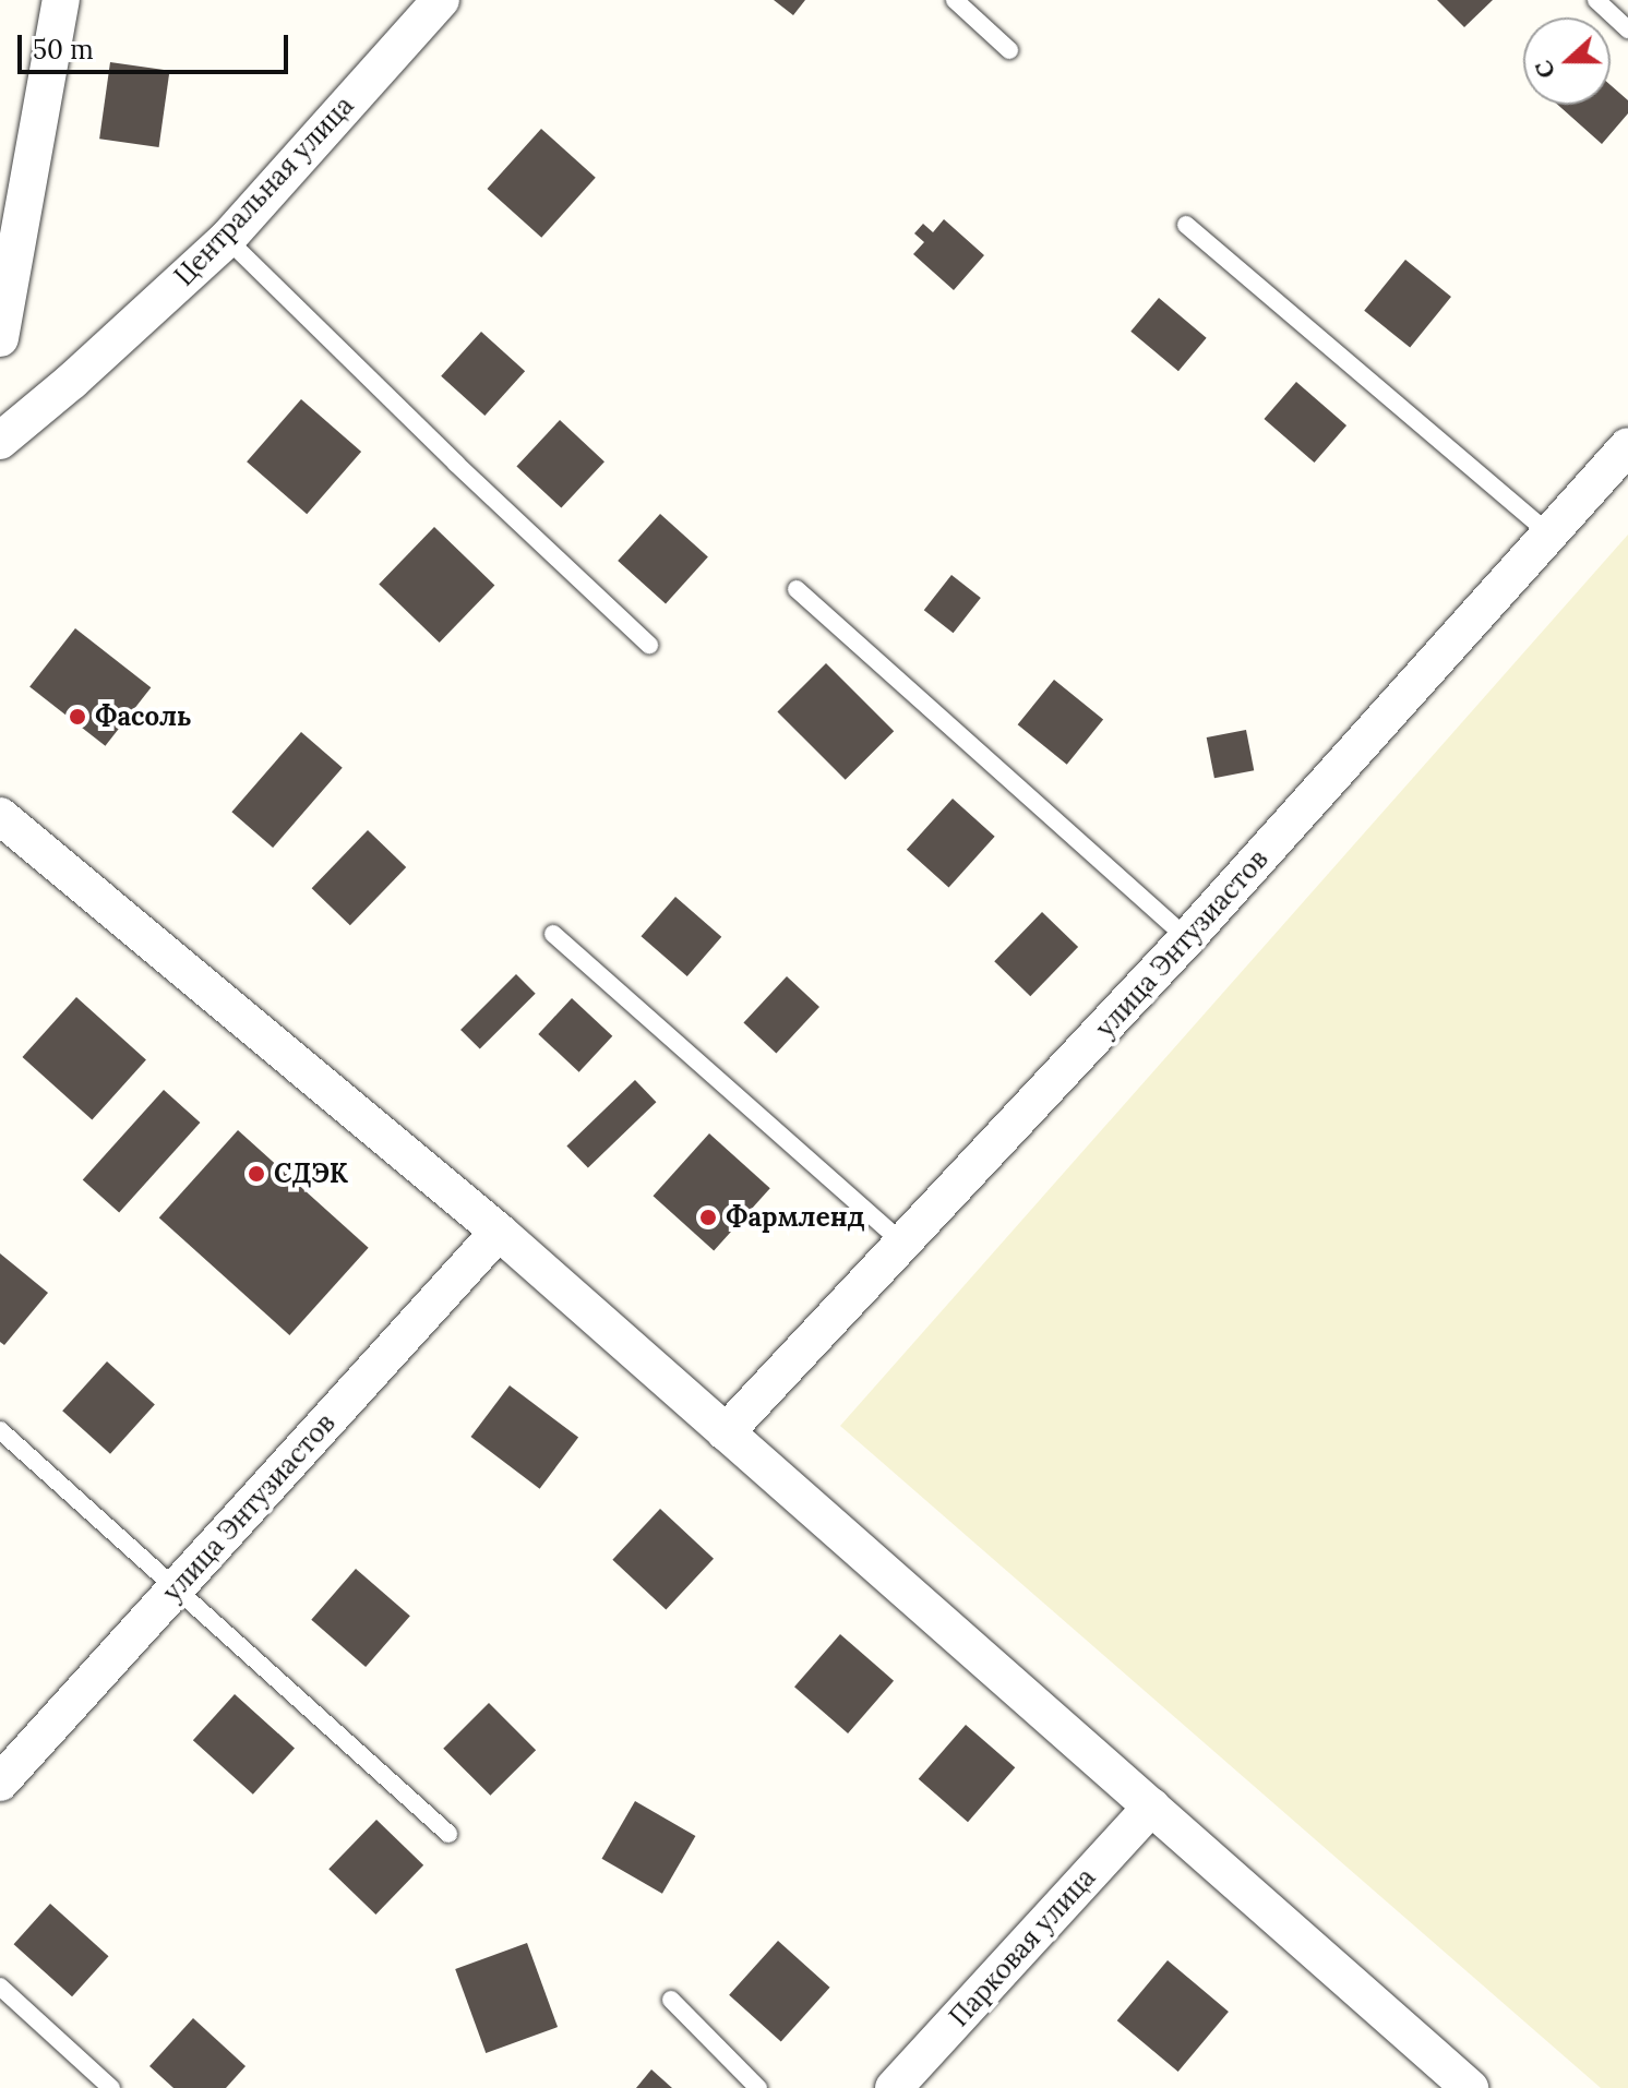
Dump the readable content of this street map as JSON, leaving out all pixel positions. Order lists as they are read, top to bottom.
{
  "streets": {
    "street": ["Центральная улица", "улица Энтузиастов", "Парковая улица"]
  },
  "places": ["Фасоль", "СДЭК", "Фармленд"],
  "scale_bar": "50 m",
  "north": "left"
}
